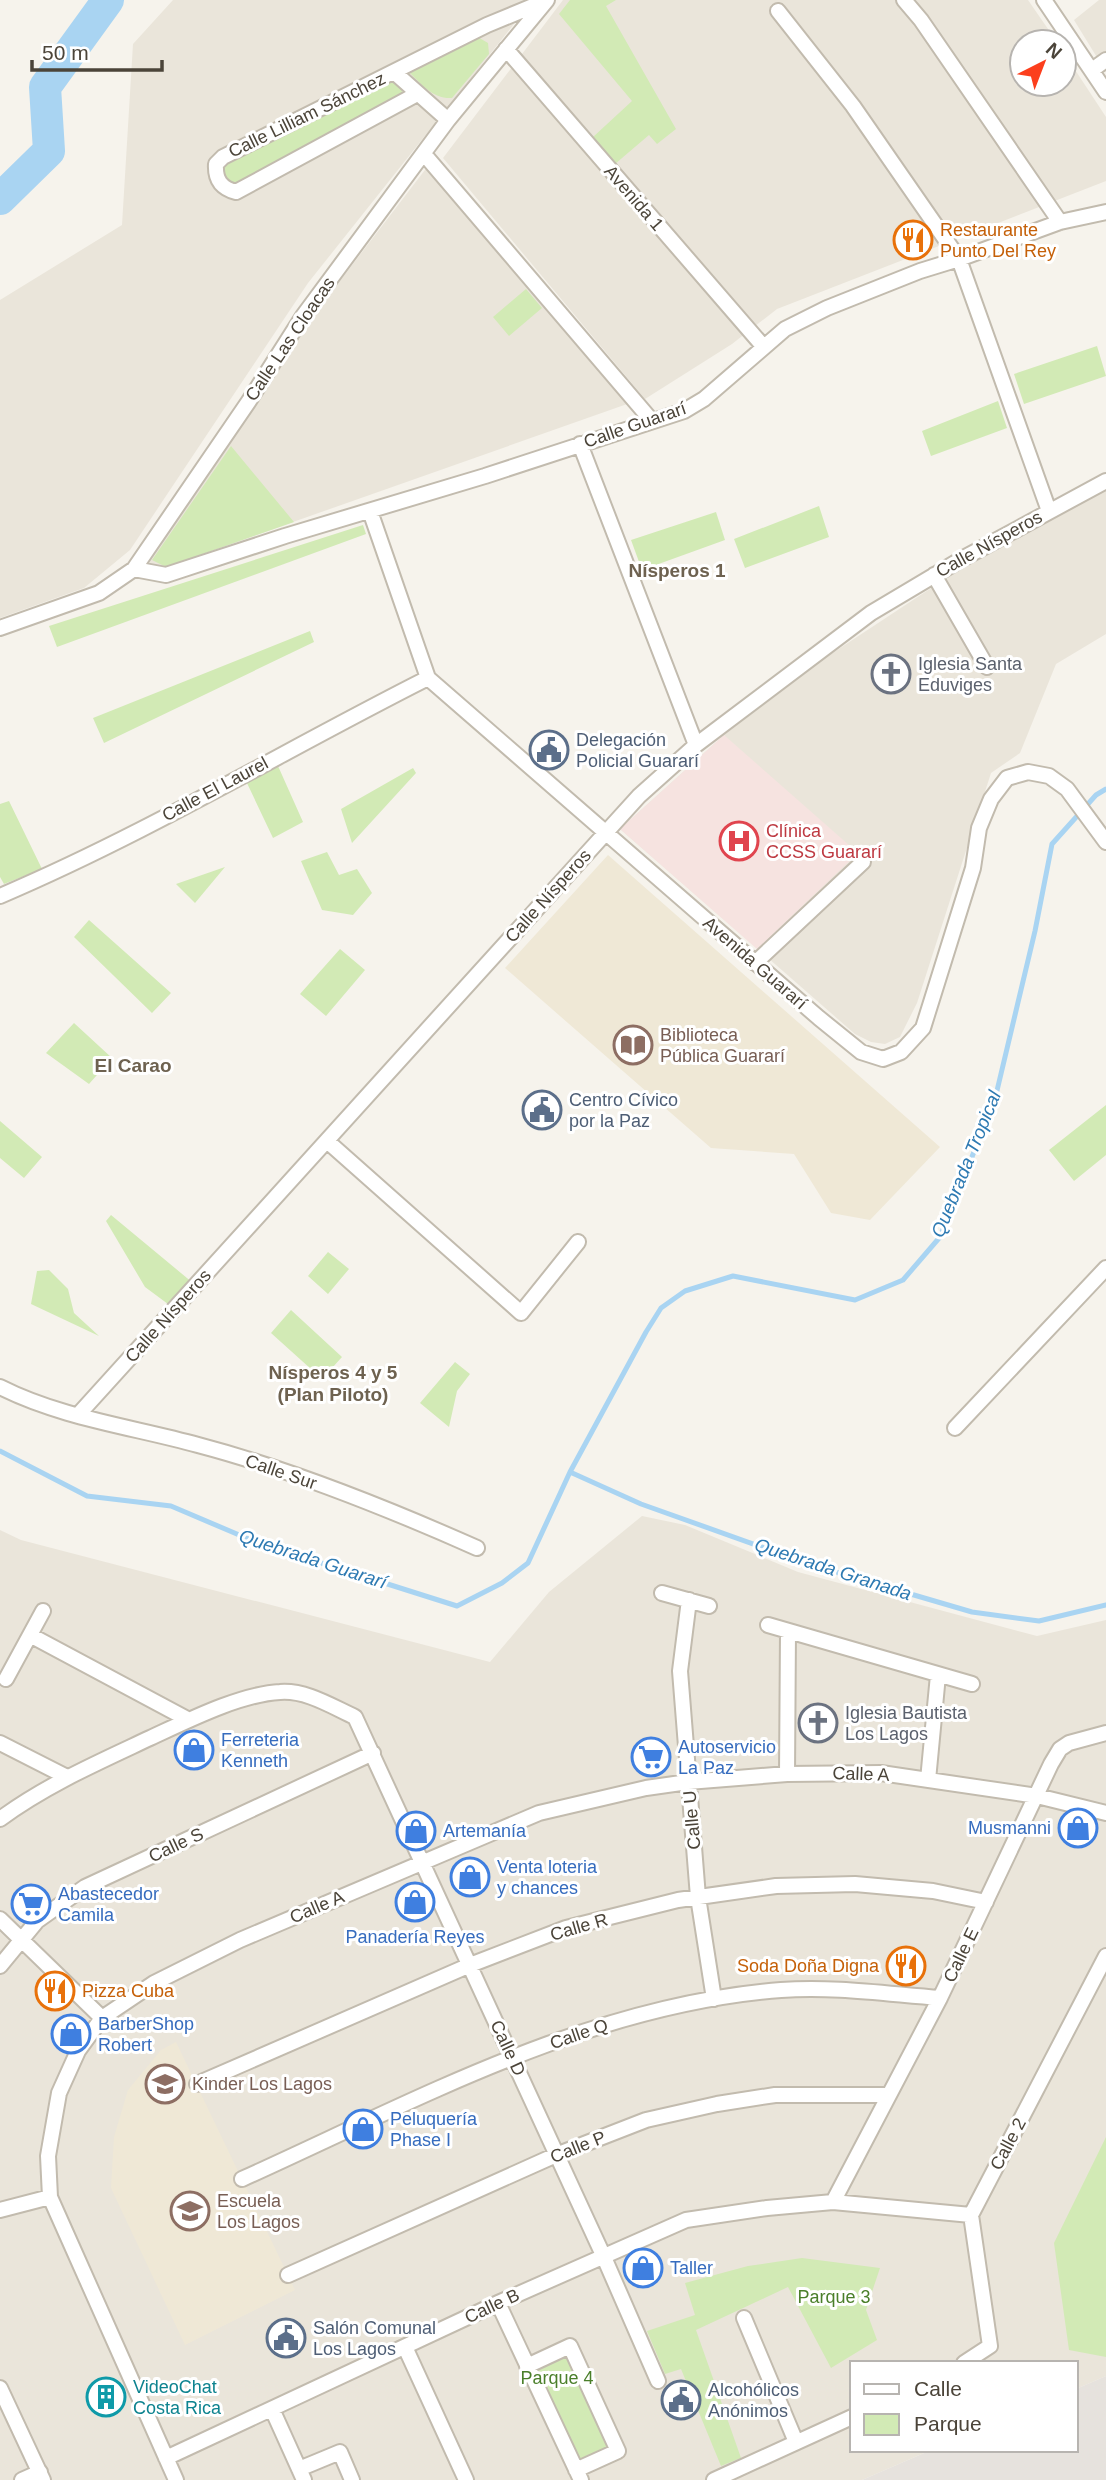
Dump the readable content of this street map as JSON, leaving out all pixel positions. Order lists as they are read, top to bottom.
{
  "streets": {
    "street": [
      "Calle Lilliam Sánchez",
      "Avenida 1",
      "Calle Las Cloacas",
      "Calle Guararí",
      "Calle Nísperos",
      "Calle El Laurel",
      "Avenida Guararí",
      "Calle Sur",
      "Calle A",
      "Calle U",
      "Calle S",
      "Calle R",
      "Calle E",
      "Calle Q",
      "Calle D",
      "Calle 2",
      "Calle P",
      "Calle B"
    ]
  },
  "crossings": [
    ["Calle Lilliam Sánchez", "Calle Las Cloacas"],
    ["Avenida 1", "Calle Las Cloacas"],
    ["Avenida 1", "Calle Guararí"],
    ["Calle Las Cloacas", "Calle Guararí"],
    ["Calle Guararí", "Avenida Guararí"],
    ["Calle Nísperos", "Avenida Guararí"],
    ["Calle Nísperos", "Calle Sur"],
    ["Calle El Laurel", "Avenida Guararí"],
    ["Calle A", "Calle U"],
    ["Calle A", "Calle E"],
    ["Calle A", "Calle D"],
    ["Calle A", "Calle B"],
    ["Calle U", "Calle R"],
    ["Calle U", "Calle Q"],
    ["Calle S", "Calle D"],
    ["Calle R", "Calle E"],
    ["Calle R", "Calle D"],
    ["Calle E", "Calle Q"],
    ["Calle E", "Calle P"],
    ["Calle E", "Calle B"],
    ["Calle Q", "Calle D"],
    ["Calle D", "Calle P"],
    ["Calle D", "Calle B"],
    ["Calle 2", "Calle B"]
  ],
  "districts": ["Nísperos 1", "El Carao", "Nísperos 4 y 5 (Plan Piloto)"],
  "water": ["Quebrada Tropical", "Quebrada Guararí", "Quebrada Granada"],
  "parks": ["Parque 3", "Parque 4"],
  "places": {
    "restaurant": ["Restaurante Punto Del Rey", "Soda Doña Digna", "Pizza Cuba"],
    "church": ["Iglesia Santa Eduviges", "Iglesia Bautista Los Lagos"],
    "public building": [
      "Delegación Policial Guararí",
      "Centro Cívico por la Paz",
      "Salón Comunal Los Lagos",
      "Alcohólicos Anónimos"
    ],
    "hospital": ["Clínica CCSS Guararí"],
    "library": ["Biblioteca Pública Guararí"],
    "shop": [
      "Ferreteria Kenneth",
      "Musmanni",
      "Artemanía",
      "Venta loteria y chances",
      "Panadería Reyes",
      "BarberShop Robert",
      "Peluquería Phase I",
      "Taller"
    ],
    "supermarket": ["Autoservicio La Paz", "Abastecedor Camila"],
    "school or university": ["Kinder Los Lagos", "Escuela Los Lagos"],
    "building": ["VideoChat Costa Rica"]
  },
  "legend": ["Calle", "Parque"],
  "scale_bar": "50 m",
  "north": "top right"
}
